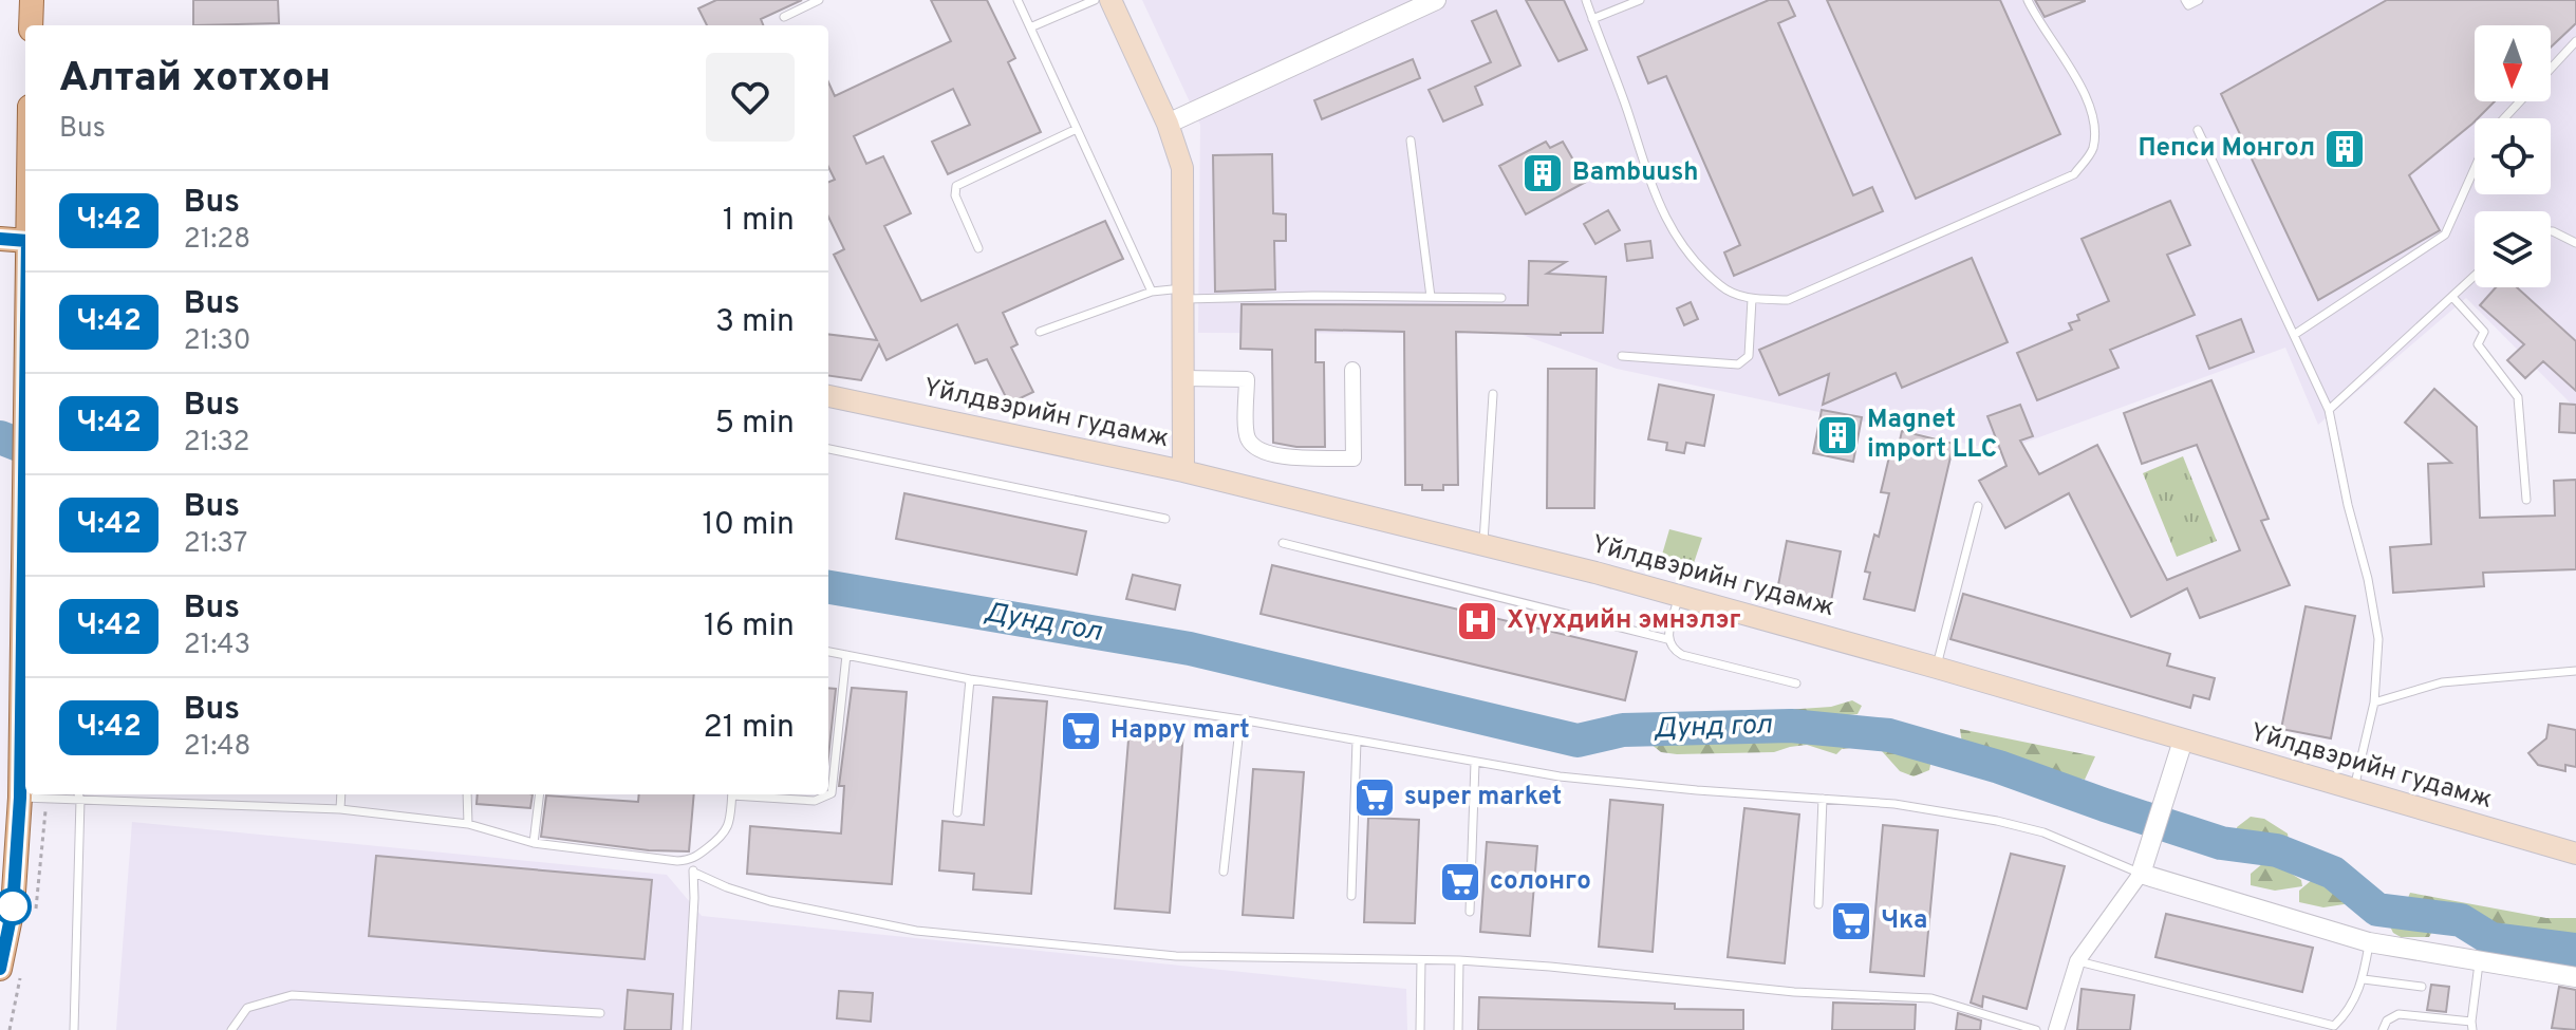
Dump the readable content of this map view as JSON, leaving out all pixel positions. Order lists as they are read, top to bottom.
{
  "streets": {
    "main road": ["Yйлдвэрийн гудамж"]
  },
  "water": ["Дунд гол"],
  "places": {
    "building": ["Пепси Монгол", "Bambuush", "Magnet import LLC"],
    "hospital": ["Хүүхдийн эмнэлэг"],
    "supermarket": [
      "Happy mart",
      "super market",
      "солонго",
      "Чка"
    ]
  },
  "lines": ["bus line Ч:42"],
  "north": "bottom",
  "page": {
    "heading": ["Алтай хотхон", "Bus"],
    "list": [
      {
        "mark": "Ч:42",
        "name": "Bus",
        "note": "21:28",
        "value": "1 min"
      },
      {
        "mark": "Ч:42",
        "name": "Bus",
        "note": "21:30",
        "value": "3 min"
      },
      {
        "mark": "Ч:42",
        "name": "Bus",
        "note": "21:32",
        "value": "5 min"
      },
      {
        "mark": "Ч:42",
        "name": "Bus",
        "note": "21:37",
        "value": "10 min"
      },
      {
        "mark": "Ч:42",
        "name": "Bus",
        "note": "21:43",
        "value": "16 min"
      },
      {
        "mark": "Ч:42",
        "name": "Bus",
        "note": "21:48",
        "value": "21 min"
      }
    ]
  }
}
